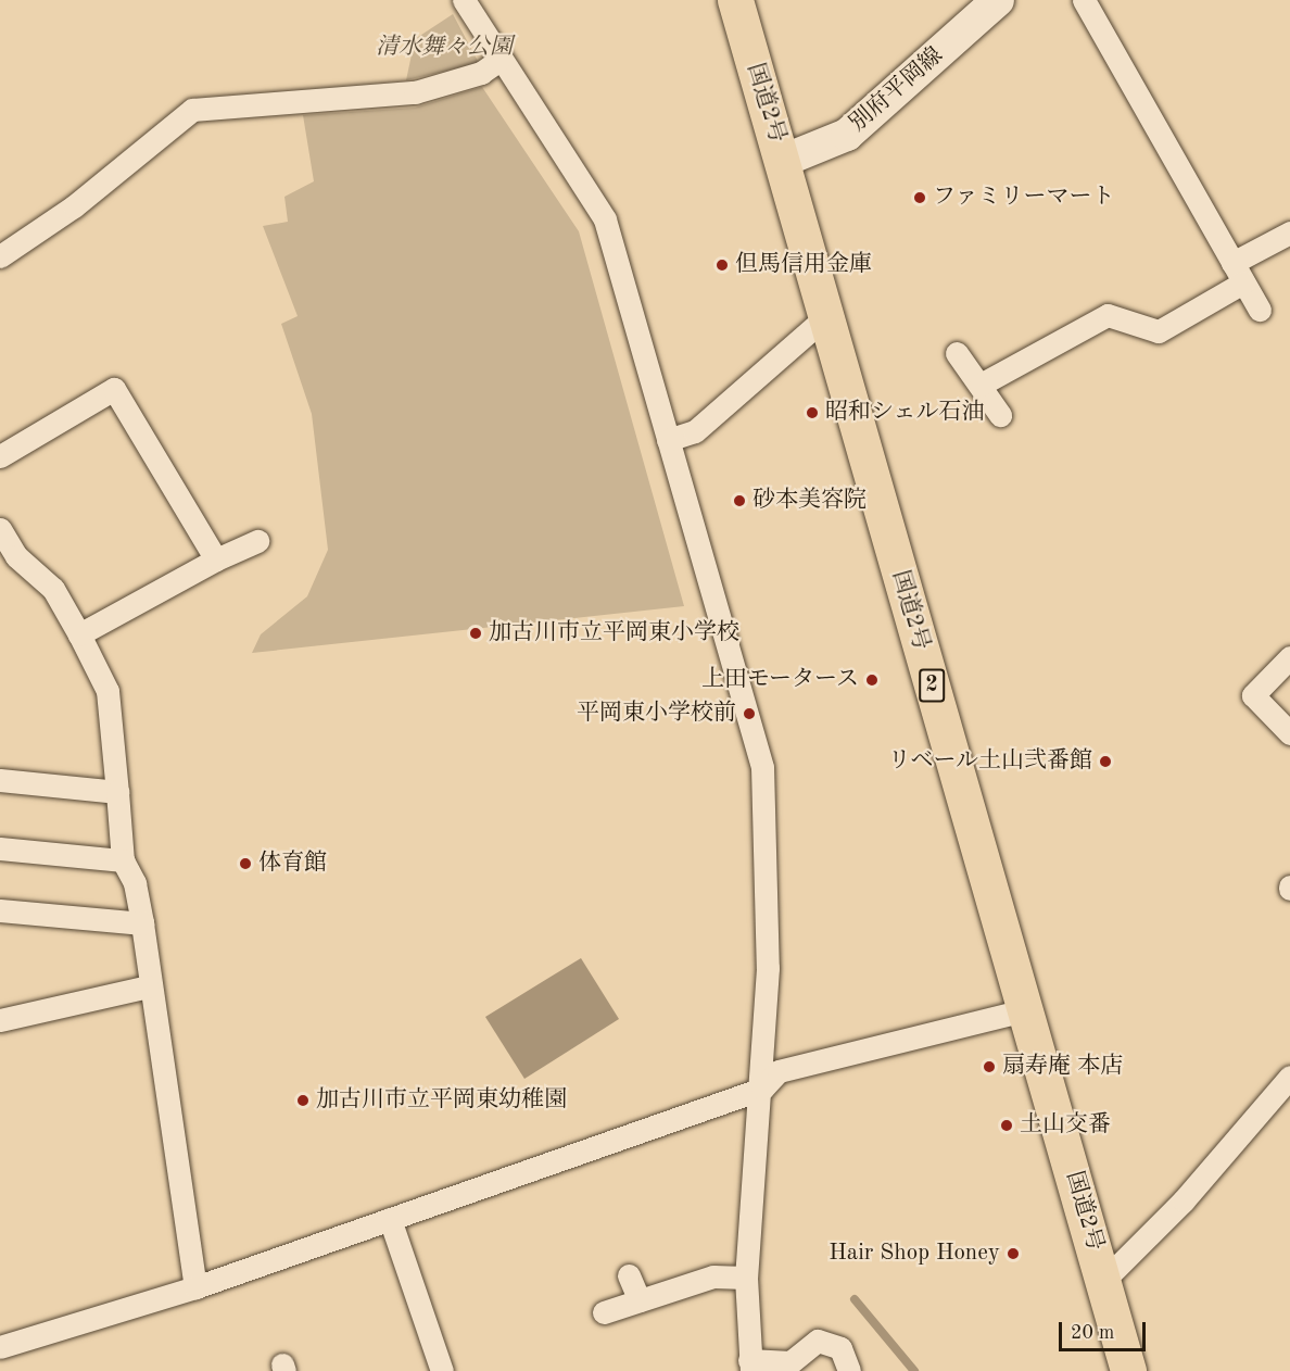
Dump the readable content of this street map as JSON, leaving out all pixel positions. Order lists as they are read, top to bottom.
{
  "streets": {
    "highway": ["国道2号", "2"],
    "main road": ["別府平岡線"]
  },
  "crossings": [
    ["別府平岡線", "国道2号"]
  ],
  "parks": ["清水舞々公園"],
  "places": [
    "ファミリーマート",
    "但馬信用金庫",
    "昭和シェル石油",
    "砂本美容院",
    "加古川市立平岡東小学校",
    "上田モータース",
    "平岡東小学校前",
    "リベール土山弐番館",
    "体育館",
    "扇寿庵 本店",
    "加古川市立平岡東幼稚園",
    "土山交番",
    "Hair Shop Honey"
  ],
  "scale_bar": "20 m"
}
